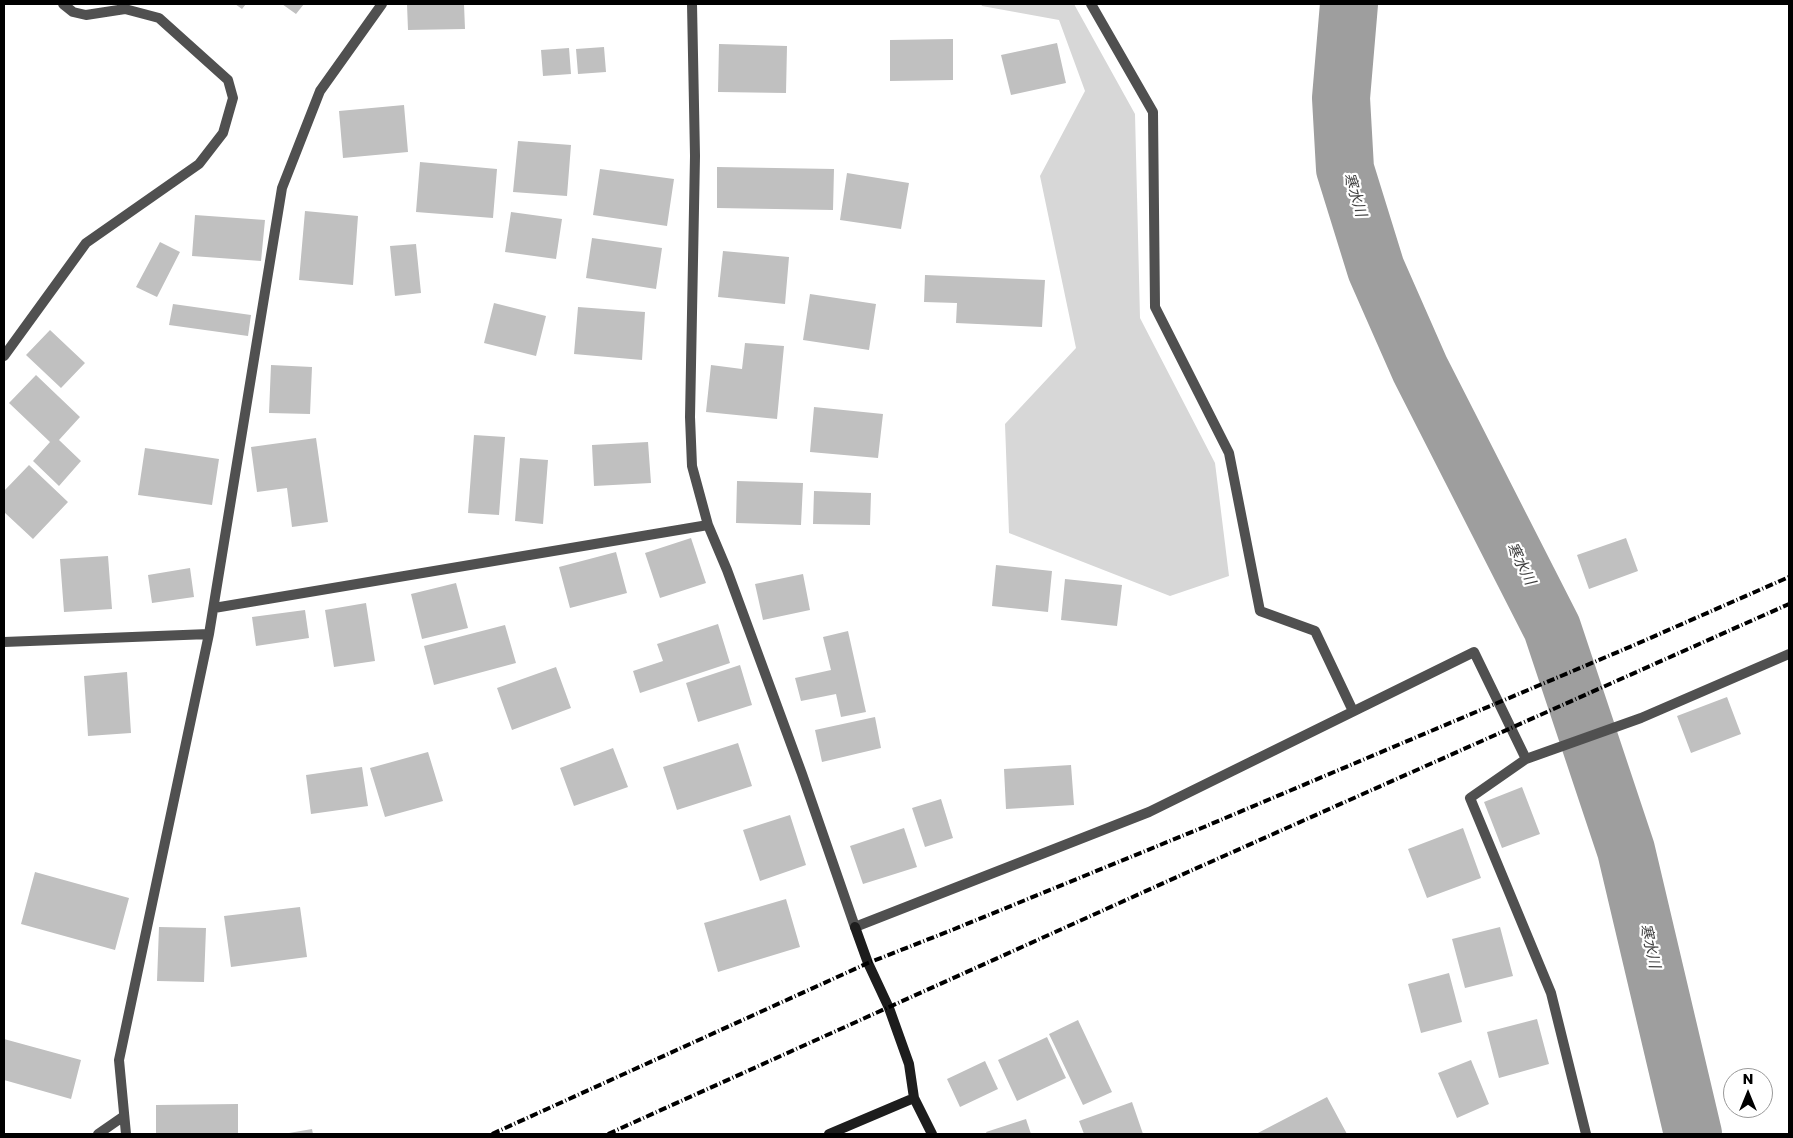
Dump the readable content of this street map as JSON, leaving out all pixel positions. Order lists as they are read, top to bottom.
{
  "water": ["寒水川"],
  "north": "top"
}
